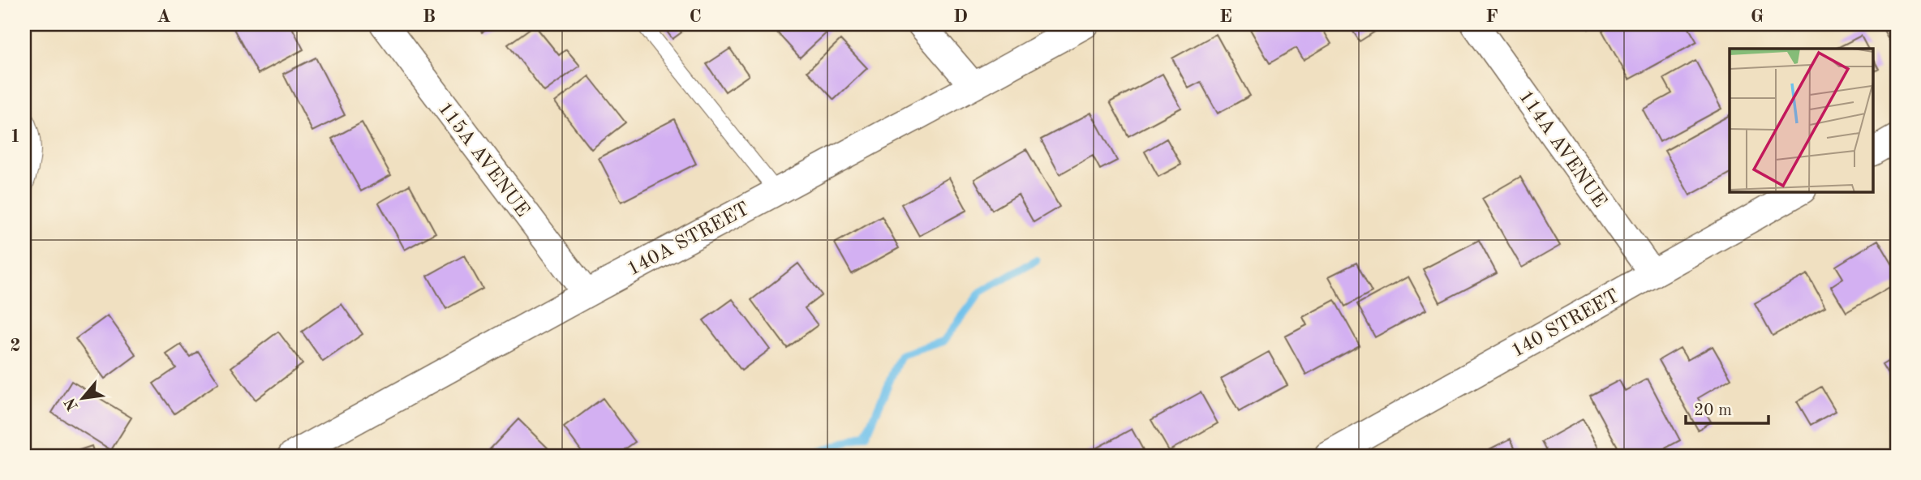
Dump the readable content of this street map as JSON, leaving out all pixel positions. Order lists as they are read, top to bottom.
{
  "streets": {
    "street": [
      "114A AVENUE",
      "115A AVENUE",
      "140A STREET",
      "140 STREET"
    ]
  },
  "crossings": [
    ["114A AVENUE", "140 STREET"],
    ["115A AVENUE", "140A STREET"]
  ],
  "scale_bar": "20 m",
  "north": "bottom left",
  "grid": {
    "columns": [
      "A",
      "B",
      "C",
      "D",
      "E",
      "F",
      "G"
    ],
    "rows": ["1", "2"]
  }
}
